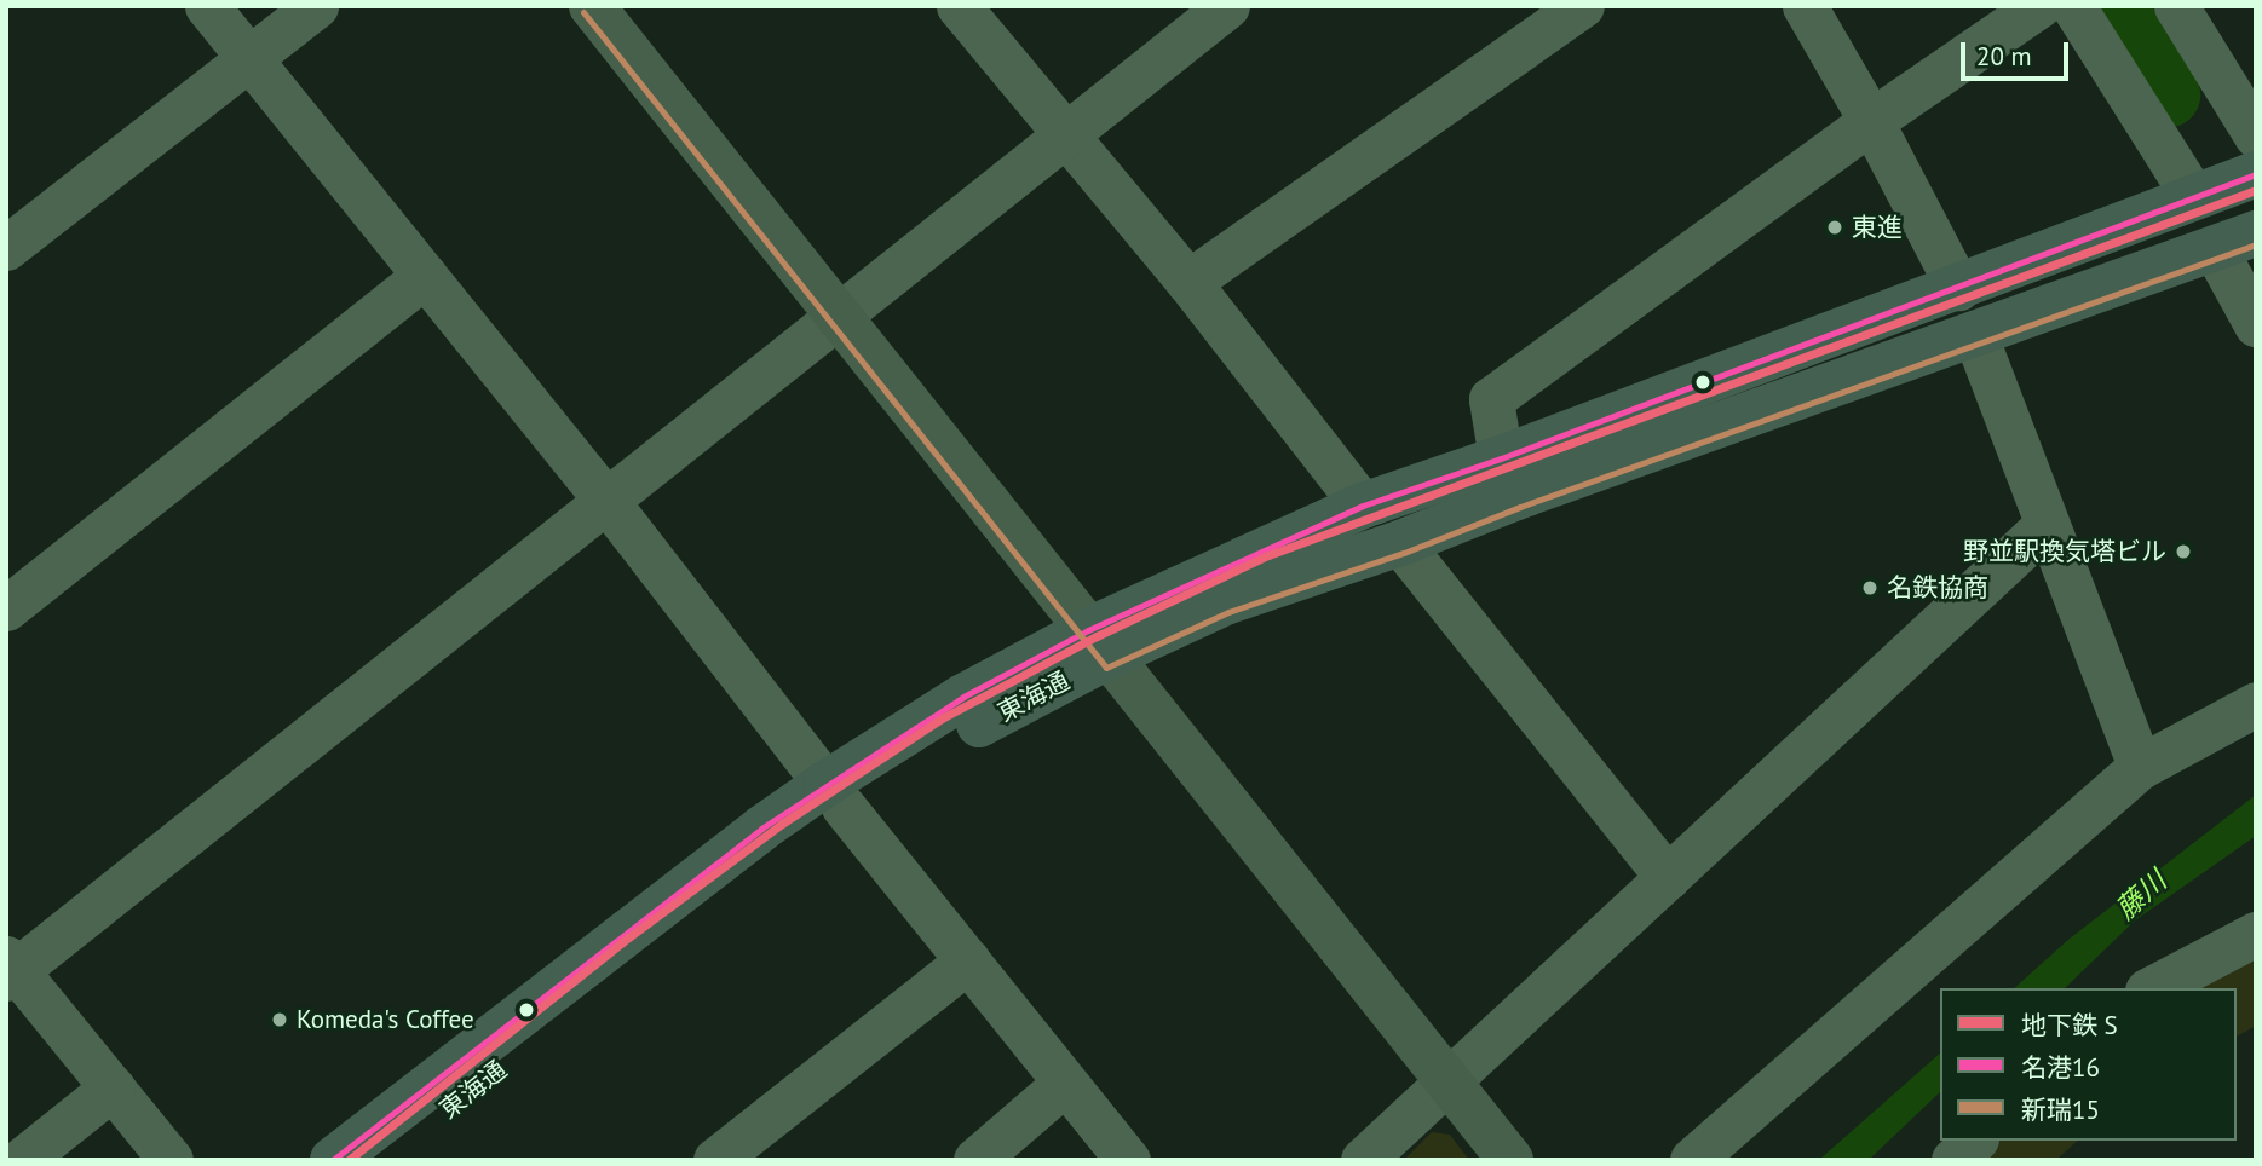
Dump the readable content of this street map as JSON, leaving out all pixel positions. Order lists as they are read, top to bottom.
{
  "streets": {
    "main road": ["東海通"]
  },
  "water": ["藤川"],
  "places": [
    "東進",
    "野並駅換気塔ビル",
    "名鉄協商",
    "Komeda's Coffee"
  ],
  "lines": ["transit line 新瑞15", "transit line 名港16", "metro line S"],
  "legend": ["地下鉄 S", "名港16", "新瑞15"],
  "scale_bar": "20 m"
}
